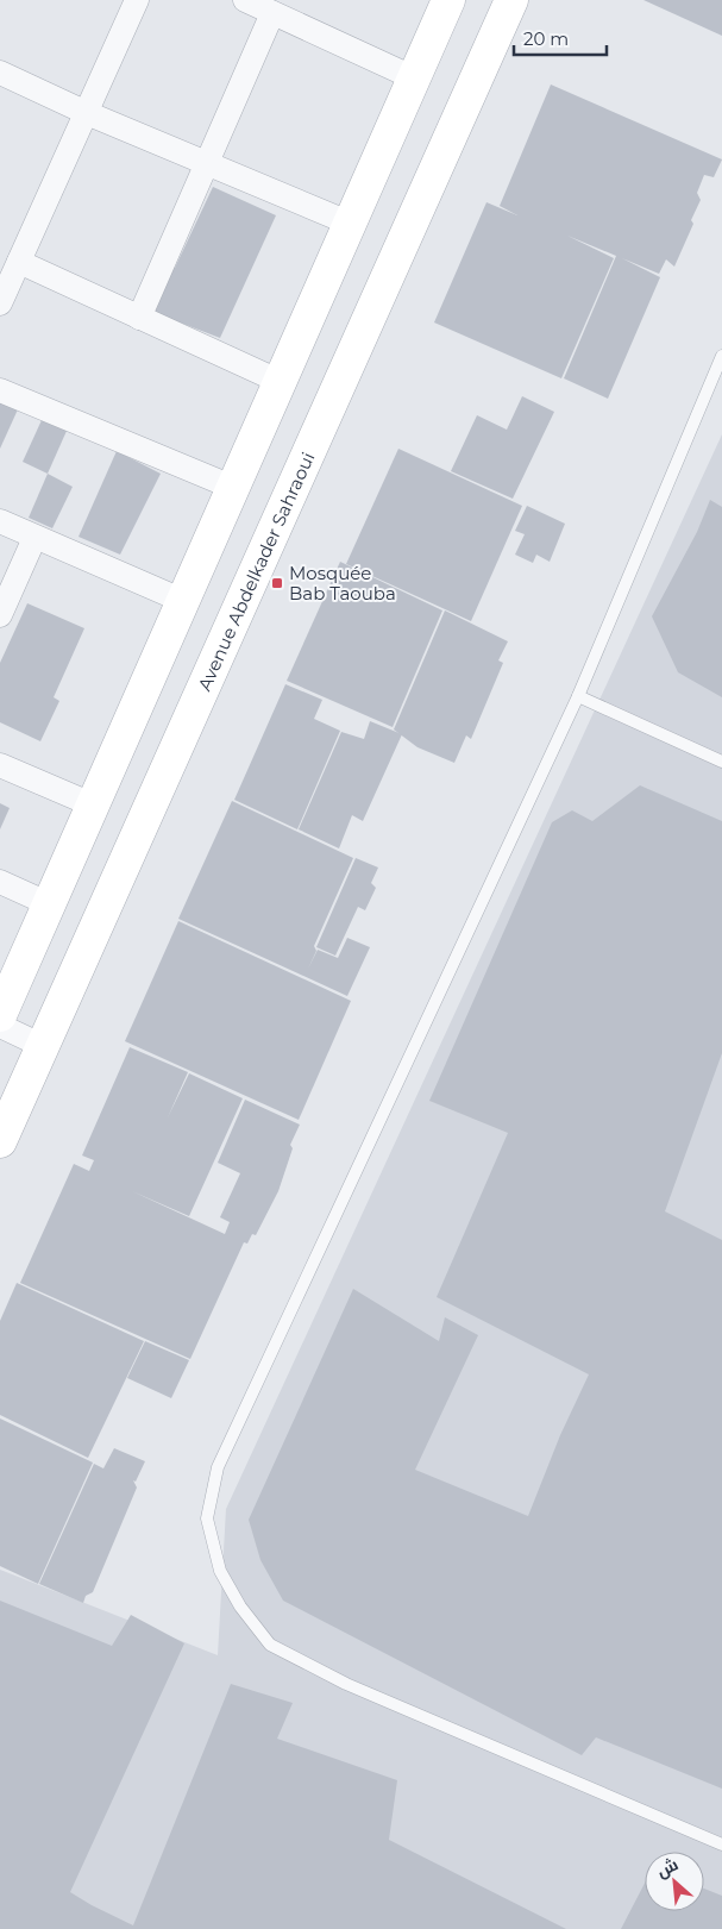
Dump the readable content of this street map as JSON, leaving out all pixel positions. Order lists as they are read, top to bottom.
{
  "streets": {
    "main road": ["Avenue Abdelkader Sahraoui"]
  },
  "places": {
    "transit": ["Mosquée Bab Taouba"]
  },
  "scale_bar": "20 m",
  "north": "top left"
}
